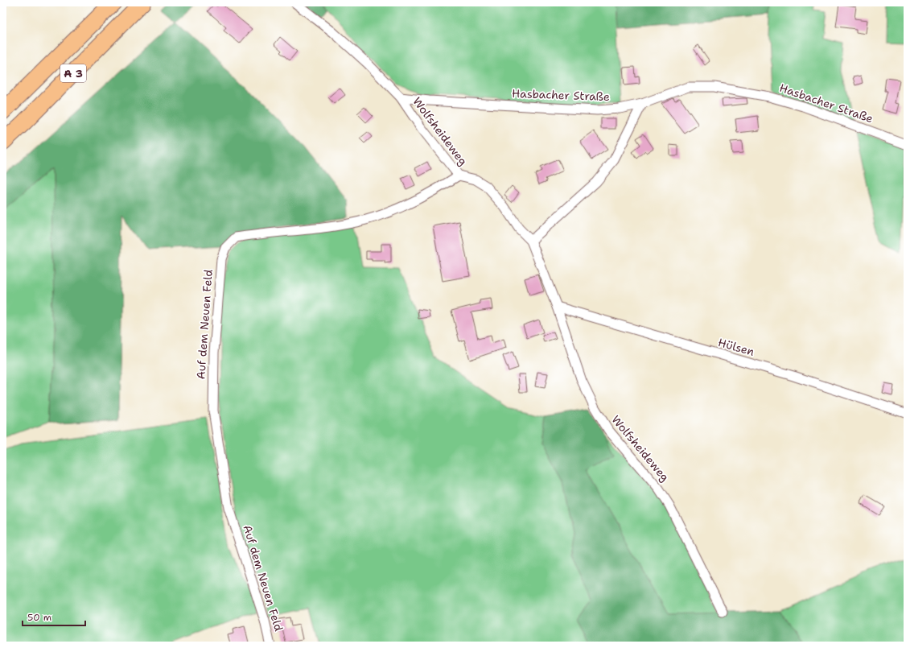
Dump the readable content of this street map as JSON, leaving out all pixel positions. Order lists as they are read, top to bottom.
{
  "streets": {
    "highway": ["A 3"],
    "street": [
      "Hasbacher Straße",
      "Wolfsheideweg",
      "Auf dem Neuen Feld",
      "Hülsen"
    ]
  },
  "crossings": [
    ["Hasbacher Straße", "Wolfsheideweg"],
    ["Wolfsheideweg", "Auf dem Neuen Feld"],
    ["Wolfsheideweg", "Hülsen"]
  ],
  "scale_bar": "50 m"
}
